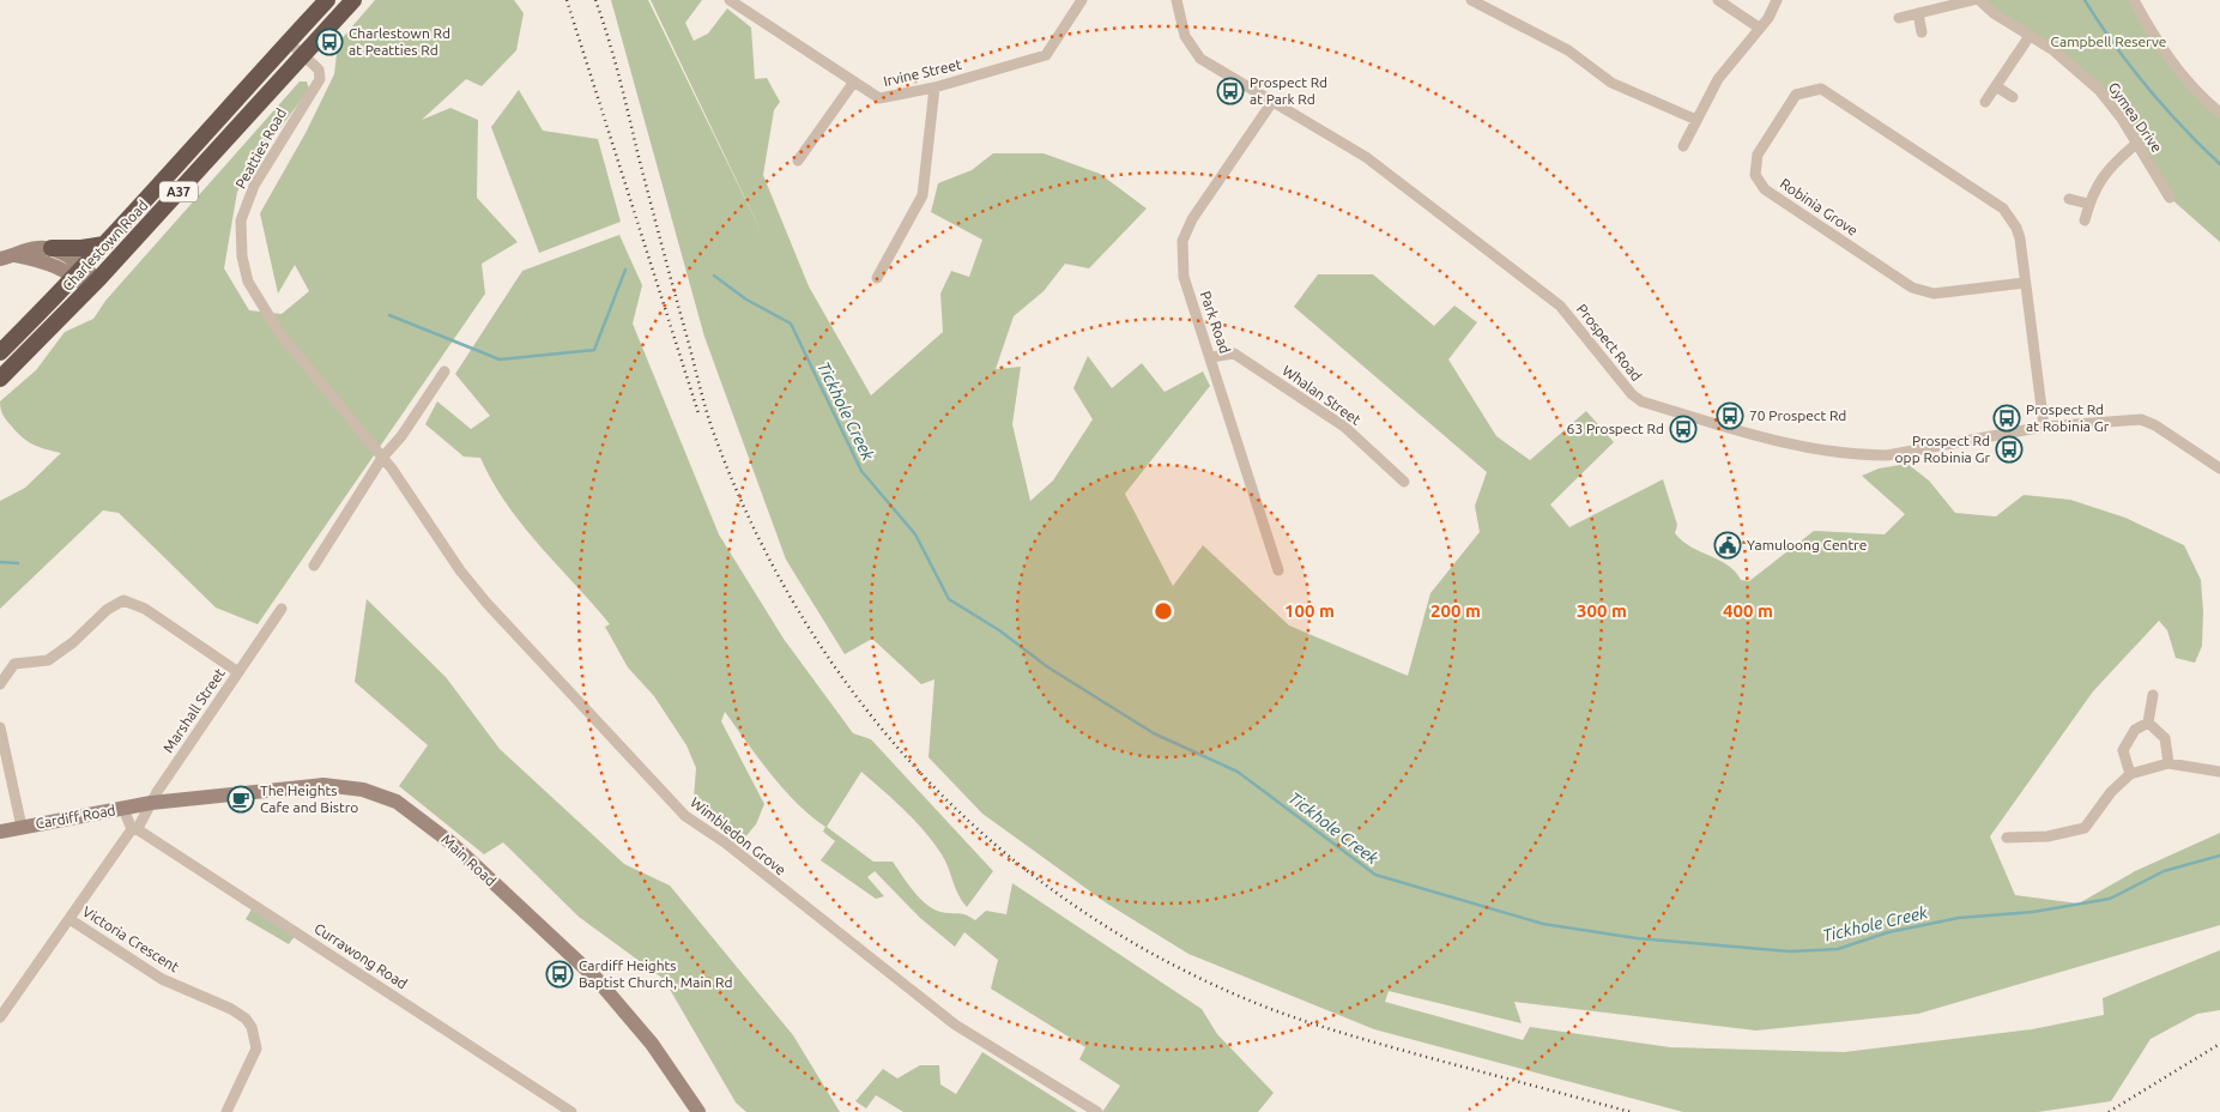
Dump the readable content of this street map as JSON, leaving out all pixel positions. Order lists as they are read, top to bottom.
{
  "streets": {
    "highway": ["A37", "Charlestown Road"],
    "main road": ["Cardiff Road", "Main Road"],
    "street": [
      "Irvine Street",
      "Gymea Drive",
      "Peatties Road",
      "Robinia Grove",
      "Park Road",
      "Prospect Road",
      "Whalan Street",
      "Marshall Street",
      "Wimbledon Grove",
      "Victoria Crescent",
      "Currawong Road"
    ]
  },
  "crossings": [
    ["Peatties Road", "Charlestown Road"],
    ["Peatties Road", "Wimbledon Grove"],
    ["Robinia Grove", "Prospect Road"],
    ["Park Road", "Prospect Road"],
    ["Park Road", "Whalan Street"],
    ["Marshall Street", "Cardiff Road"],
    ["Marshall Street", "Main Road"],
    ["Marshall Street", "Victoria Crescent"],
    ["Marshall Street", "Currawong Road"],
    ["Cardiff Road", "Main Road"]
  ],
  "water": ["Tickhole Creek"],
  "parks": ["Campbell Reserve"],
  "places": {
    "bus stop": [
      "Charlestown Rd at Peatties Rd",
      "Prospect Rd at Park Rd",
      "70 Prospect Rd",
      "Prospect Rd at Robinia Gr",
      "63 Prospect Rd",
      "Prospect Rd opp Robinia Gr",
      "Cardiff Heights Baptist Church, Main Rd"
    ],
    "public building": ["Yamuloong Centre"],
    "cafe": ["The Heights Cafe and Bistro"]
  },
  "rings": [
    "100 m",
    "200 m",
    "300 m",
    "400 m"
  ]
}
